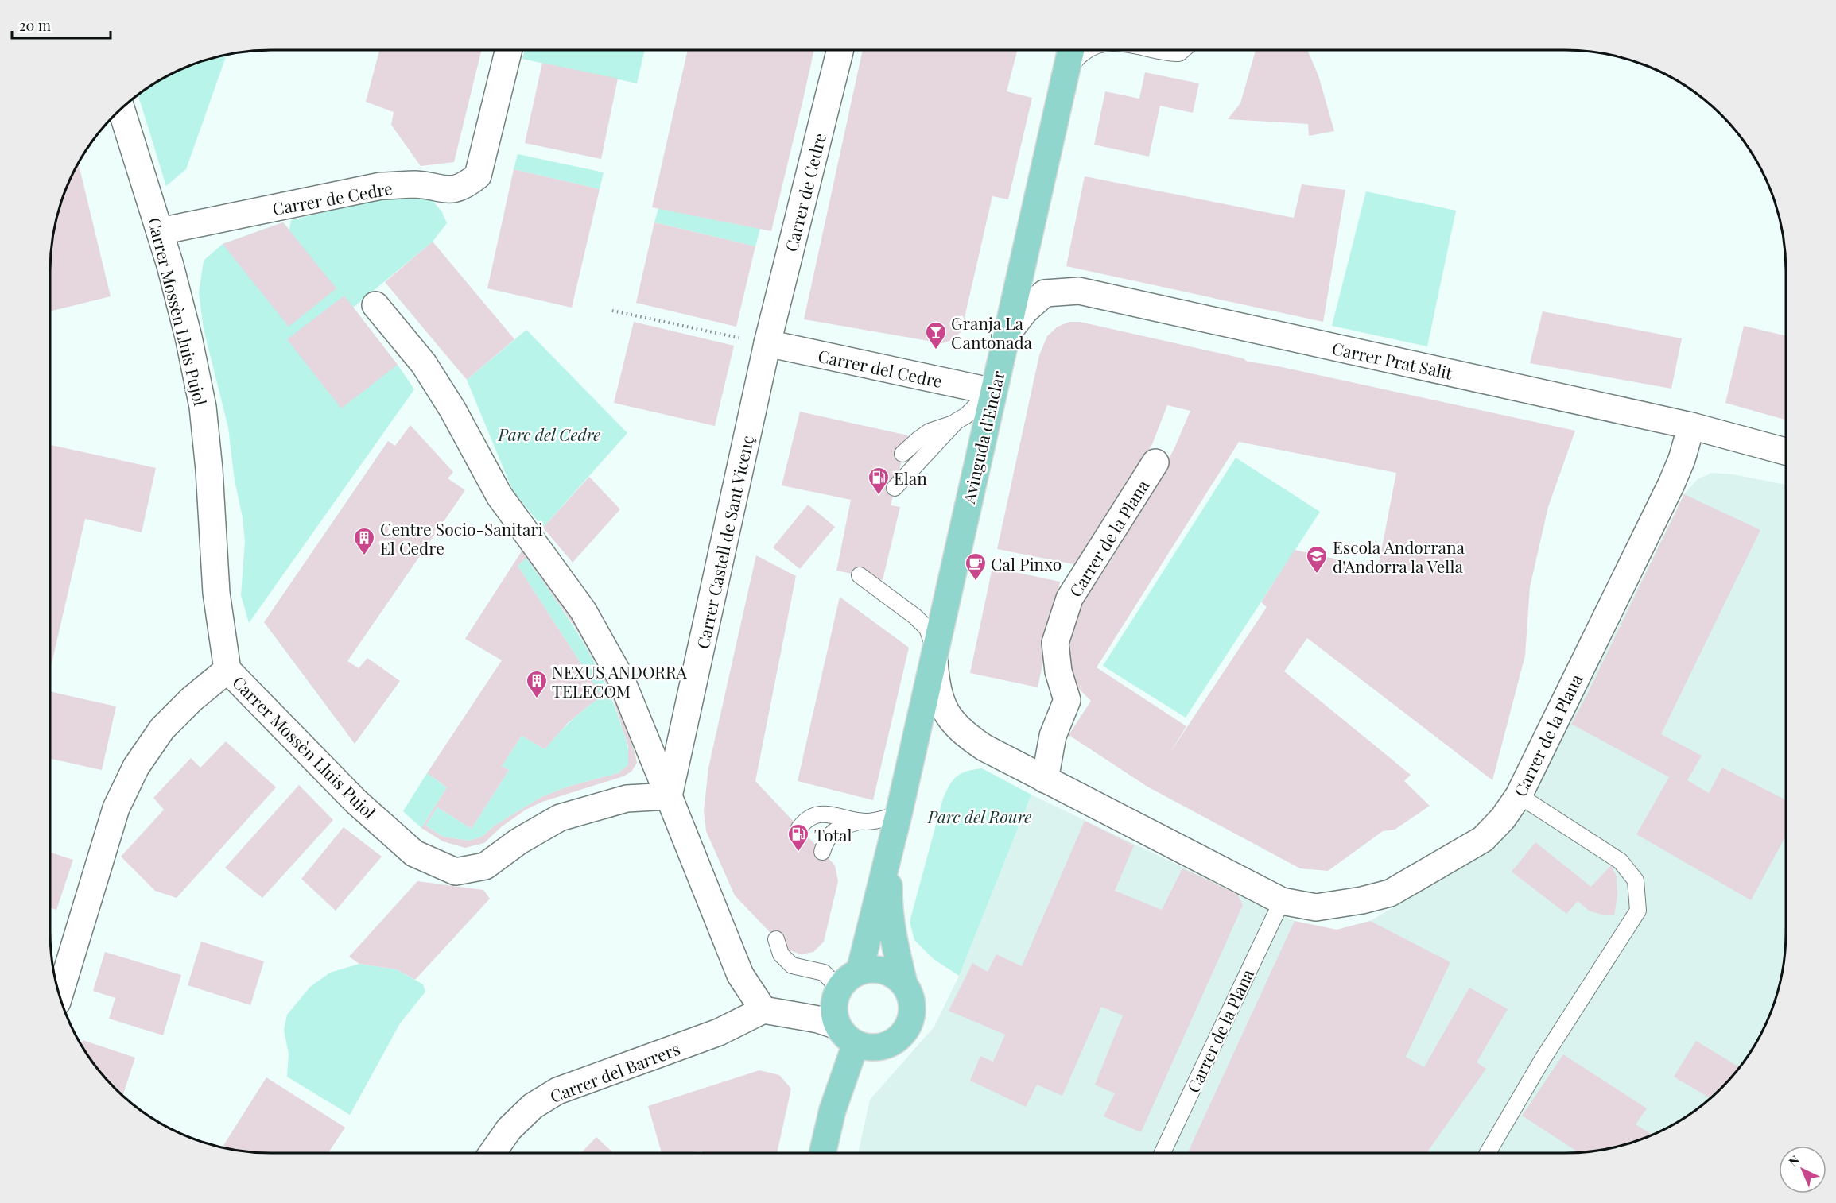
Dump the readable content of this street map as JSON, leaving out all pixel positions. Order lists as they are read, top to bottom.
{
  "streets": {
    "main road": ["Avinguda d'Enclar"],
    "street": [
      "Carrer de Cedre",
      "Carrer Mossèn Lluis Pujol",
      "Carrer Prat Salit",
      "Carrer del Cedre",
      "Carrer de la Plana",
      "Carrer Castell de Sant Vicenç",
      "Carrer del Barrers"
    ]
  },
  "crossings": [
    ["Carrer de Cedre", "Carrer Mossèn Lluis Pujol"],
    ["Carrer de Cedre", "Carrer del Cedre"],
    ["Carrer de Cedre", "Carrer Castell de Sant Vicenç"],
    ["Carrer Mossèn Lluis Pujol", "Carrer Castell de Sant Vicenç"],
    ["Carrer Prat Salit", "Avinguda d'Enclar"],
    ["Carrer Prat Salit", "Carrer de la Plana"],
    ["Carrer del Cedre", "Avinguda d'Enclar"],
    ["Carrer del Cedre", "Carrer Castell de Sant Vicenç"],
    ["Avinguda d'Enclar", "Carrer de la Plana"]
  ],
  "parks": ["Parc del Cedre", "Parc del Roure"],
  "places": {
    "bar": ["Granja La Cantonada"],
    "fuel station": ["Elan", "Total"],
    "building": ["Centre Socio-Sanitari El Cedre", "NEXUS ANDORRA TELECOM"],
    "school or university": ["Escola Andorrana d'Andorra la Vella"],
    "cafe": ["Cal Pinxo"]
  },
  "scale_bar": "20 m",
  "north": "top left"
}
